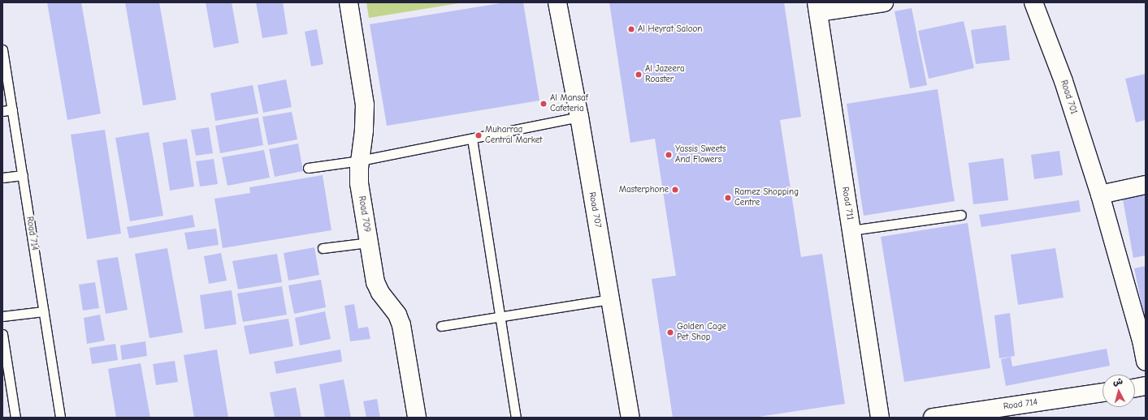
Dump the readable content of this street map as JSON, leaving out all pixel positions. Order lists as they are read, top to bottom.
{
  "streets": {
    "street": [
      "Road 701",
      "Road 711",
      "Road 707",
      "Road 709",
      "Road 714"
    ]
  },
  "places": [
    "Al Heyrat Saloon",
    "Al Jazeera Roaster",
    "Al Mansaf Cafeteria",
    "Muharraq Central Market",
    "Yassis Sweets And Flowers",
    "Masterphone",
    "Ramez Shopping Centre",
    "Golden Cage Pet Shop"
  ],
  "north": "top"
}
